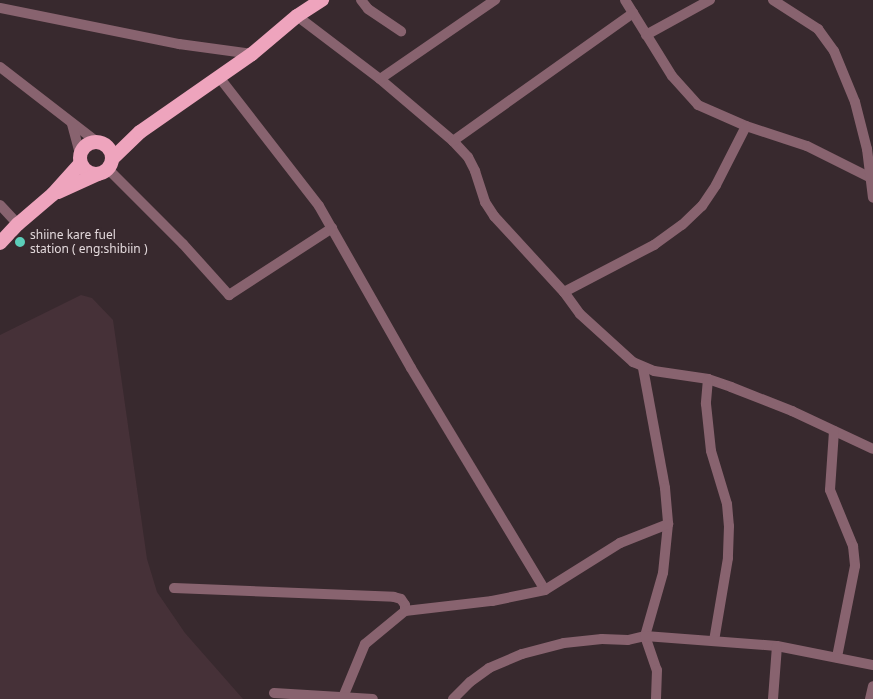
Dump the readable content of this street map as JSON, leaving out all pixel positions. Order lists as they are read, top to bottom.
{
  "places": ["shiine kare fuel station ( eng:shibiin )"]
}
